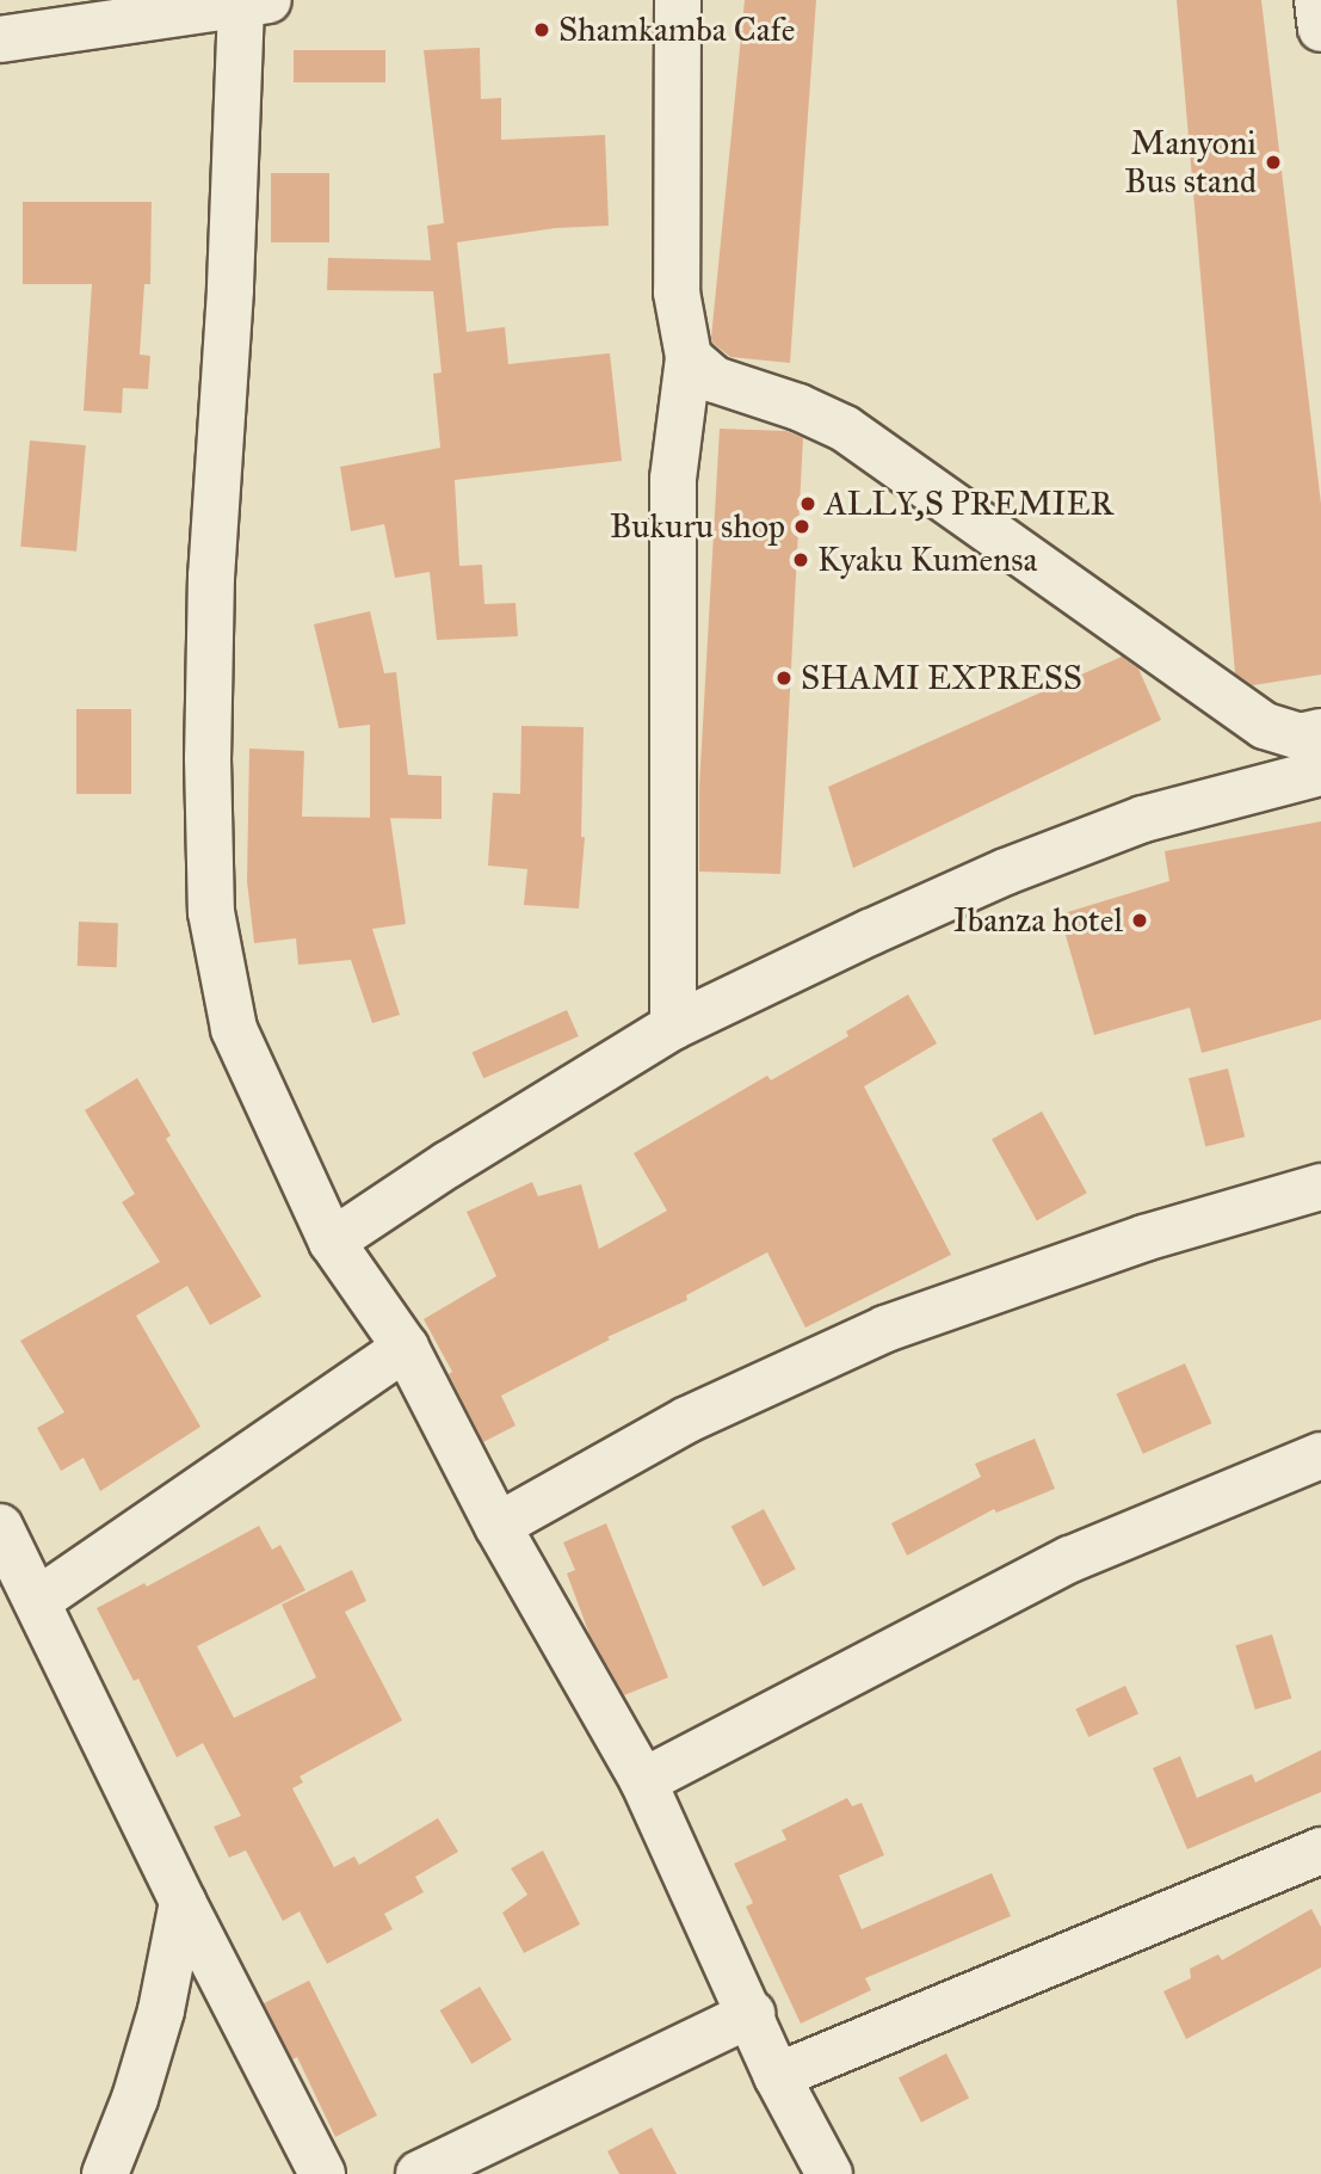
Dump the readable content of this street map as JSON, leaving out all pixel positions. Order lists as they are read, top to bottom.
{
  "places": [
    "Shamkamba Cafe",
    "Manyoni Bus stand",
    "ALLY,S PREMIER",
    "Bukuru shop",
    "Kyaku Kumensa",
    "SHAMI EXPRESS",
    "Ibanza hotel"
  ]
}
